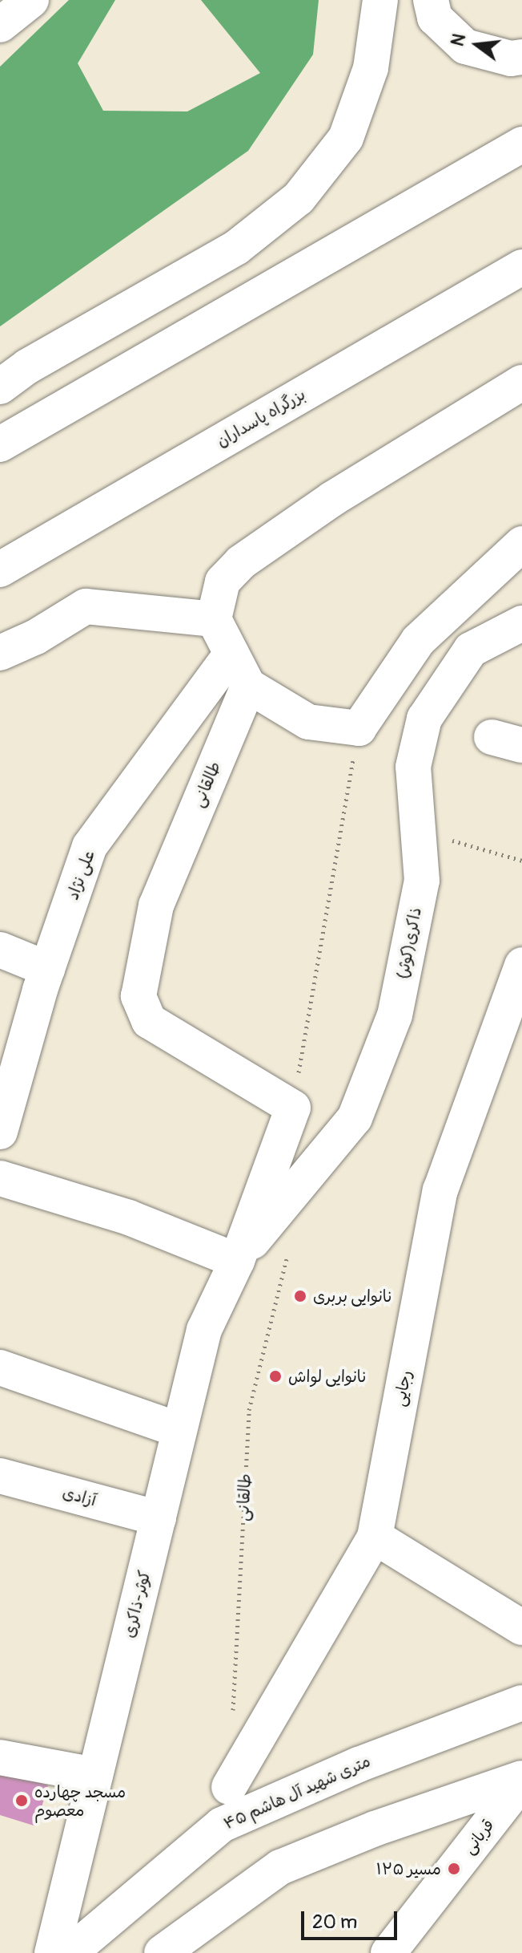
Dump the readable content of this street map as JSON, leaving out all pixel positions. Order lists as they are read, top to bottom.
{
  "streets": {
    "main road": [
      "بزرگراه پاسداران",
      "طالقانی",
      "علی نژاد",
      "ذاکری(کوثر)",
      "رجایی",
      "آزادی",
      "کوثر-ذاکری",
      "۴۵ متری شهید آل هاشم",
      "قربانی"
    ]
  },
  "crossings": [
    ["ذاکری(کوثر)", "کوثر-ذاکری"],
    ["آزادی", "کوثر-ذاکری"]
  ],
  "places": [
    "نانوایی بربری",
    "نانوایی لواش",
    "مسجد چهارده معصوم",
    "مسیر ۱۲۵"
  ],
  "scale_bar": "20 m",
  "north": "left"
}
